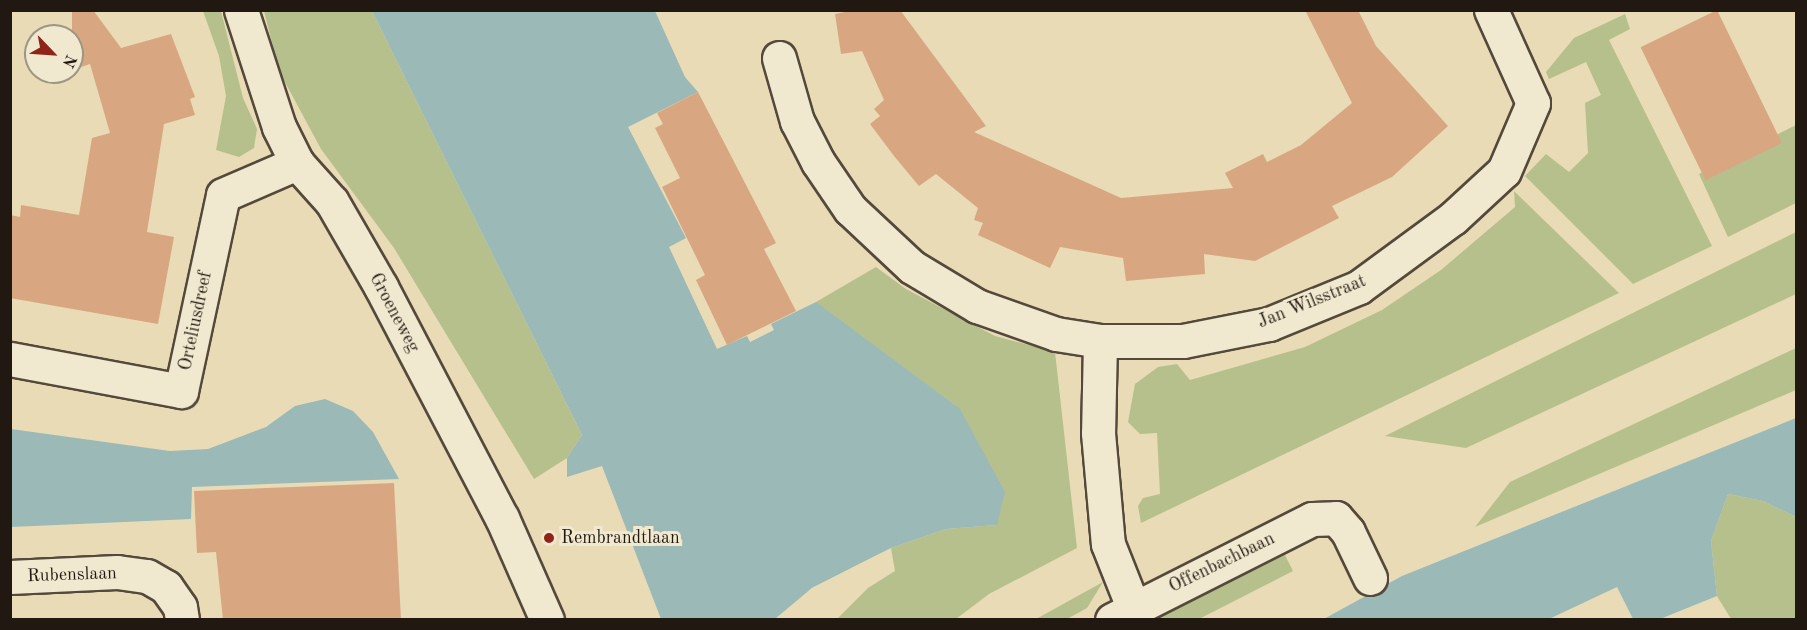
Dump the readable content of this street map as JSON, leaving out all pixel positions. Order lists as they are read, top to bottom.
{
  "streets": {
    "street": [
      "Jan Wilsstraat",
      "Groeneweg",
      "Orteliusdreef",
      "Offenbachbaan",
      "Rubenslaan"
    ]
  },
  "crossings": [
    ["Groeneweg", "Orteliusdreef"]
  ],
  "places": ["Rembrandtlaan"],
  "north": "bottom right"
}
